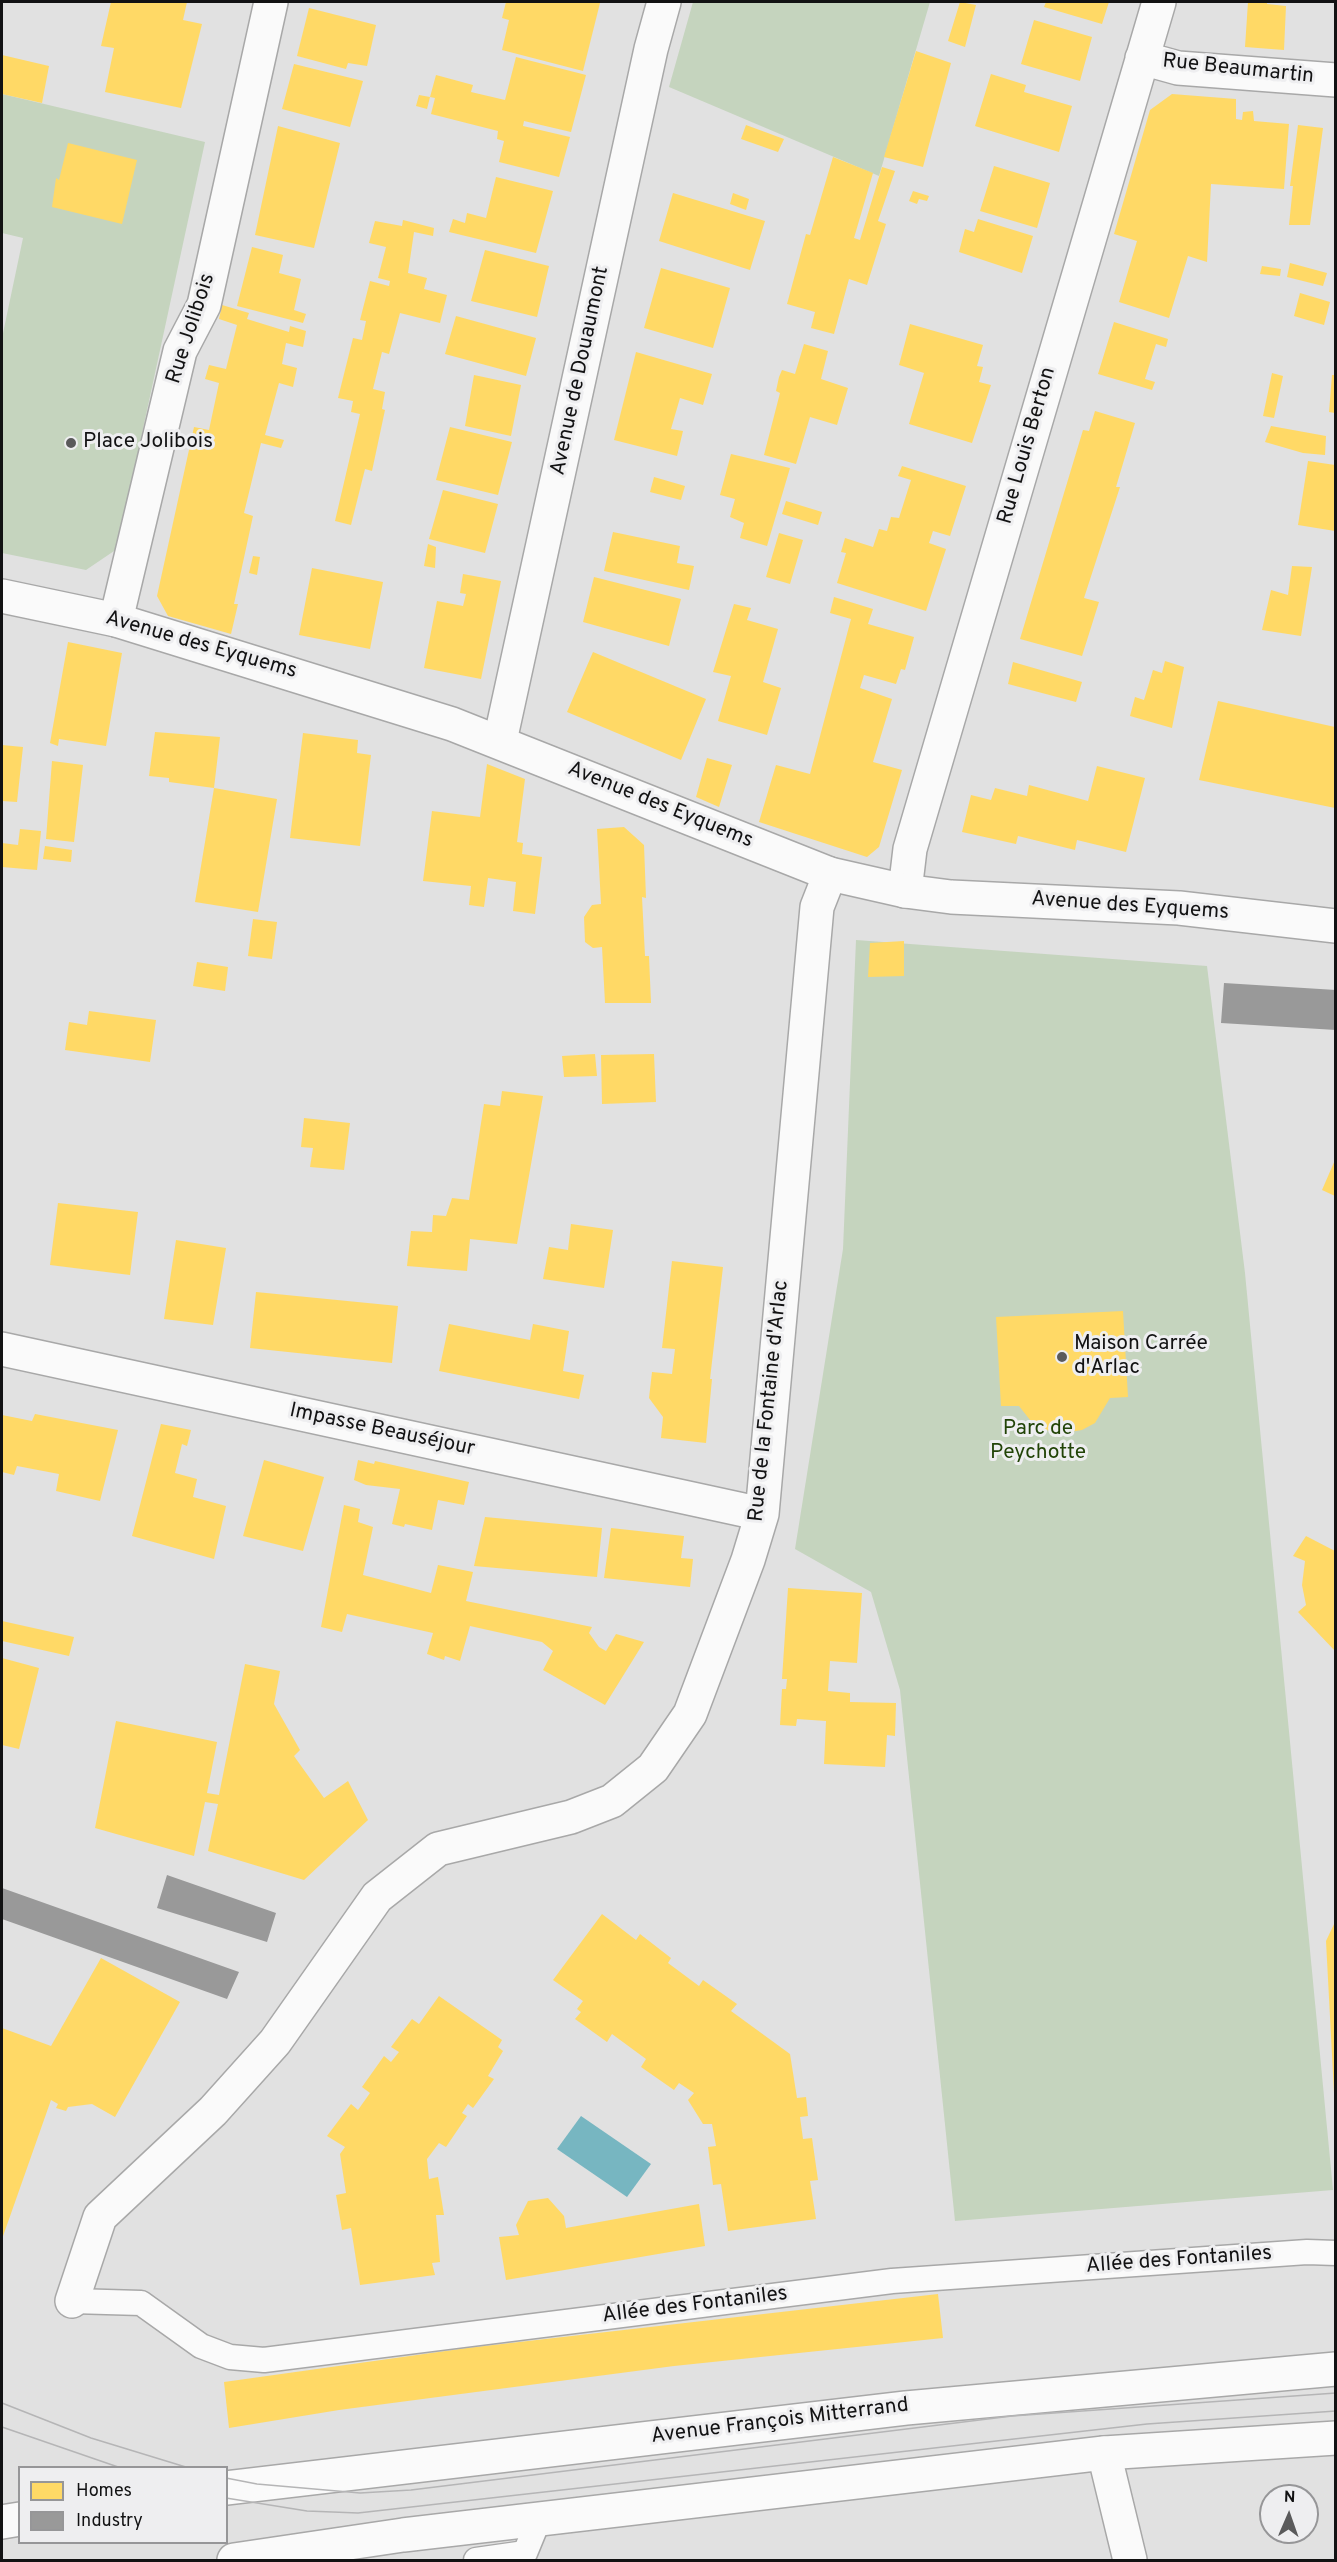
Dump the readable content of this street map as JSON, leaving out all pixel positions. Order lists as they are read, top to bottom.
{
  "streets": {
    "street": [
      "Rue Beaumartin",
      "Rue Jolibois",
      "Avenue de Douaumont",
      "Rue Louis Berton",
      "Avenue des Eyquems",
      "Rue de la Fontaine d'Arlac",
      "Impasse Beauséjour",
      "Avenue François Mitterrand"
    ],
    "lane": ["Allée des Fontaniles"]
  },
  "crossings": [
    ["Rue Beaumartin", "Rue Louis Berton"],
    ["Rue Jolibois", "Avenue des Eyquems"],
    ["Avenue de Douaumont", "Avenue des Eyquems"],
    ["Rue Louis Berton", "Avenue des Eyquems"],
    ["Avenue des Eyquems", "Rue de la Fontaine d'Arlac"],
    ["Rue de la Fontaine d'Arlac", "Impasse Beauséjour"],
    ["Rue de la Fontaine d'Arlac", "Allée des Fontaniles"]
  ],
  "parks": ["Parc de Peychotte"],
  "places": ["Place Jolibois", "Maison Carrée d'Arlac"],
  "legend": ["Homes", "Industry"],
  "north": "top"
}
